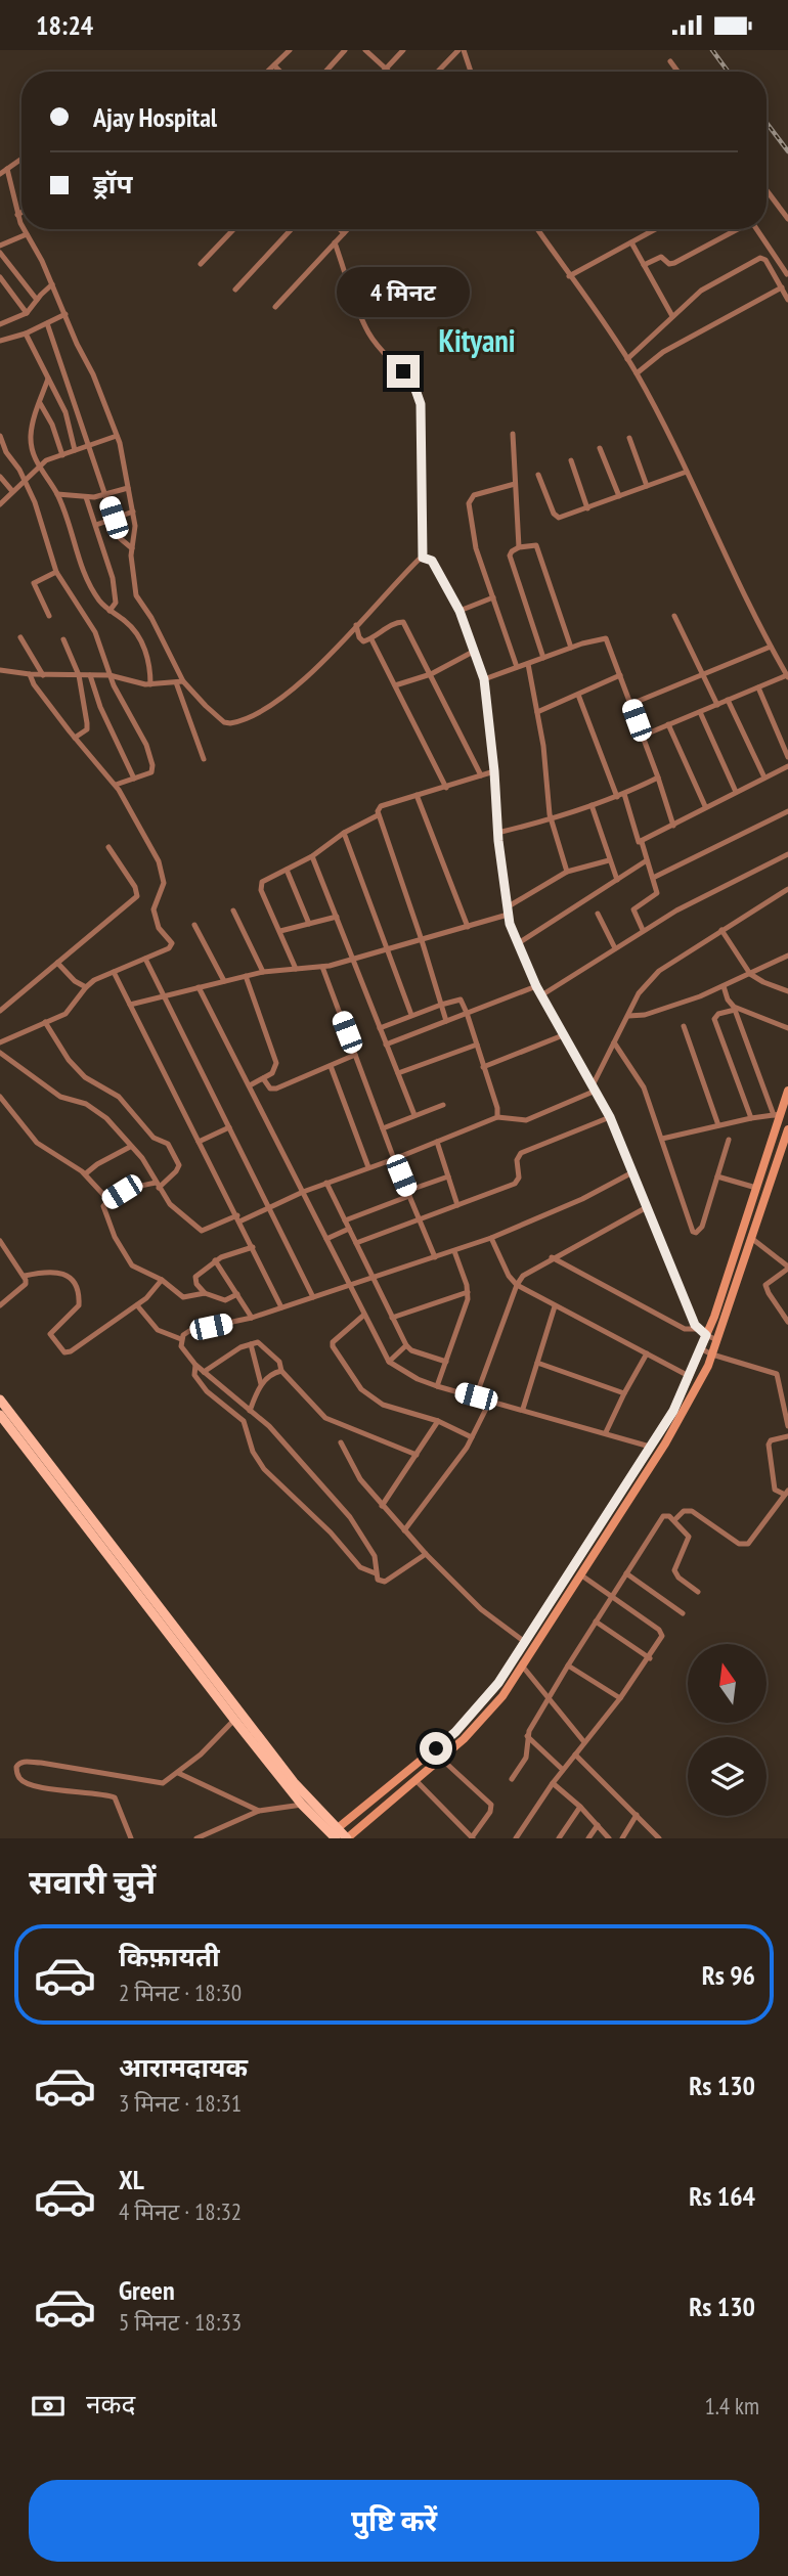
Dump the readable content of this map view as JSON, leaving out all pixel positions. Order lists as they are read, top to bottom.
{
  "districts": ["Kityani"],
  "north": "top",
  "page": {
    "status": "18:24",
    "banner": ["Ajay Hospital", "ड्रॉप"],
    "bubble": "4 मिनट",
    "heading": "सवारी चुनें",
    "list": [
      {
        "name": "किफ़ायती",
        "note": "2 मिनट · 18:30",
        "value": "Rs 96"
      },
      {
        "name": "आरामदायक",
        "note": "3 मिनट · 18:31",
        "value": "Rs 130"
      },
      {
        "name": "XL",
        "note": "4 मिनट · 18:32",
        "value": "Rs 164"
      },
      {
        "name": "Green",
        "note": "5 मिनट · 18:33",
        "value": "Rs 130"
      }
    ],
    "pay": ["नकद", "1.4 km"],
    "buttons": "पुष्टि करें"
  }
}
